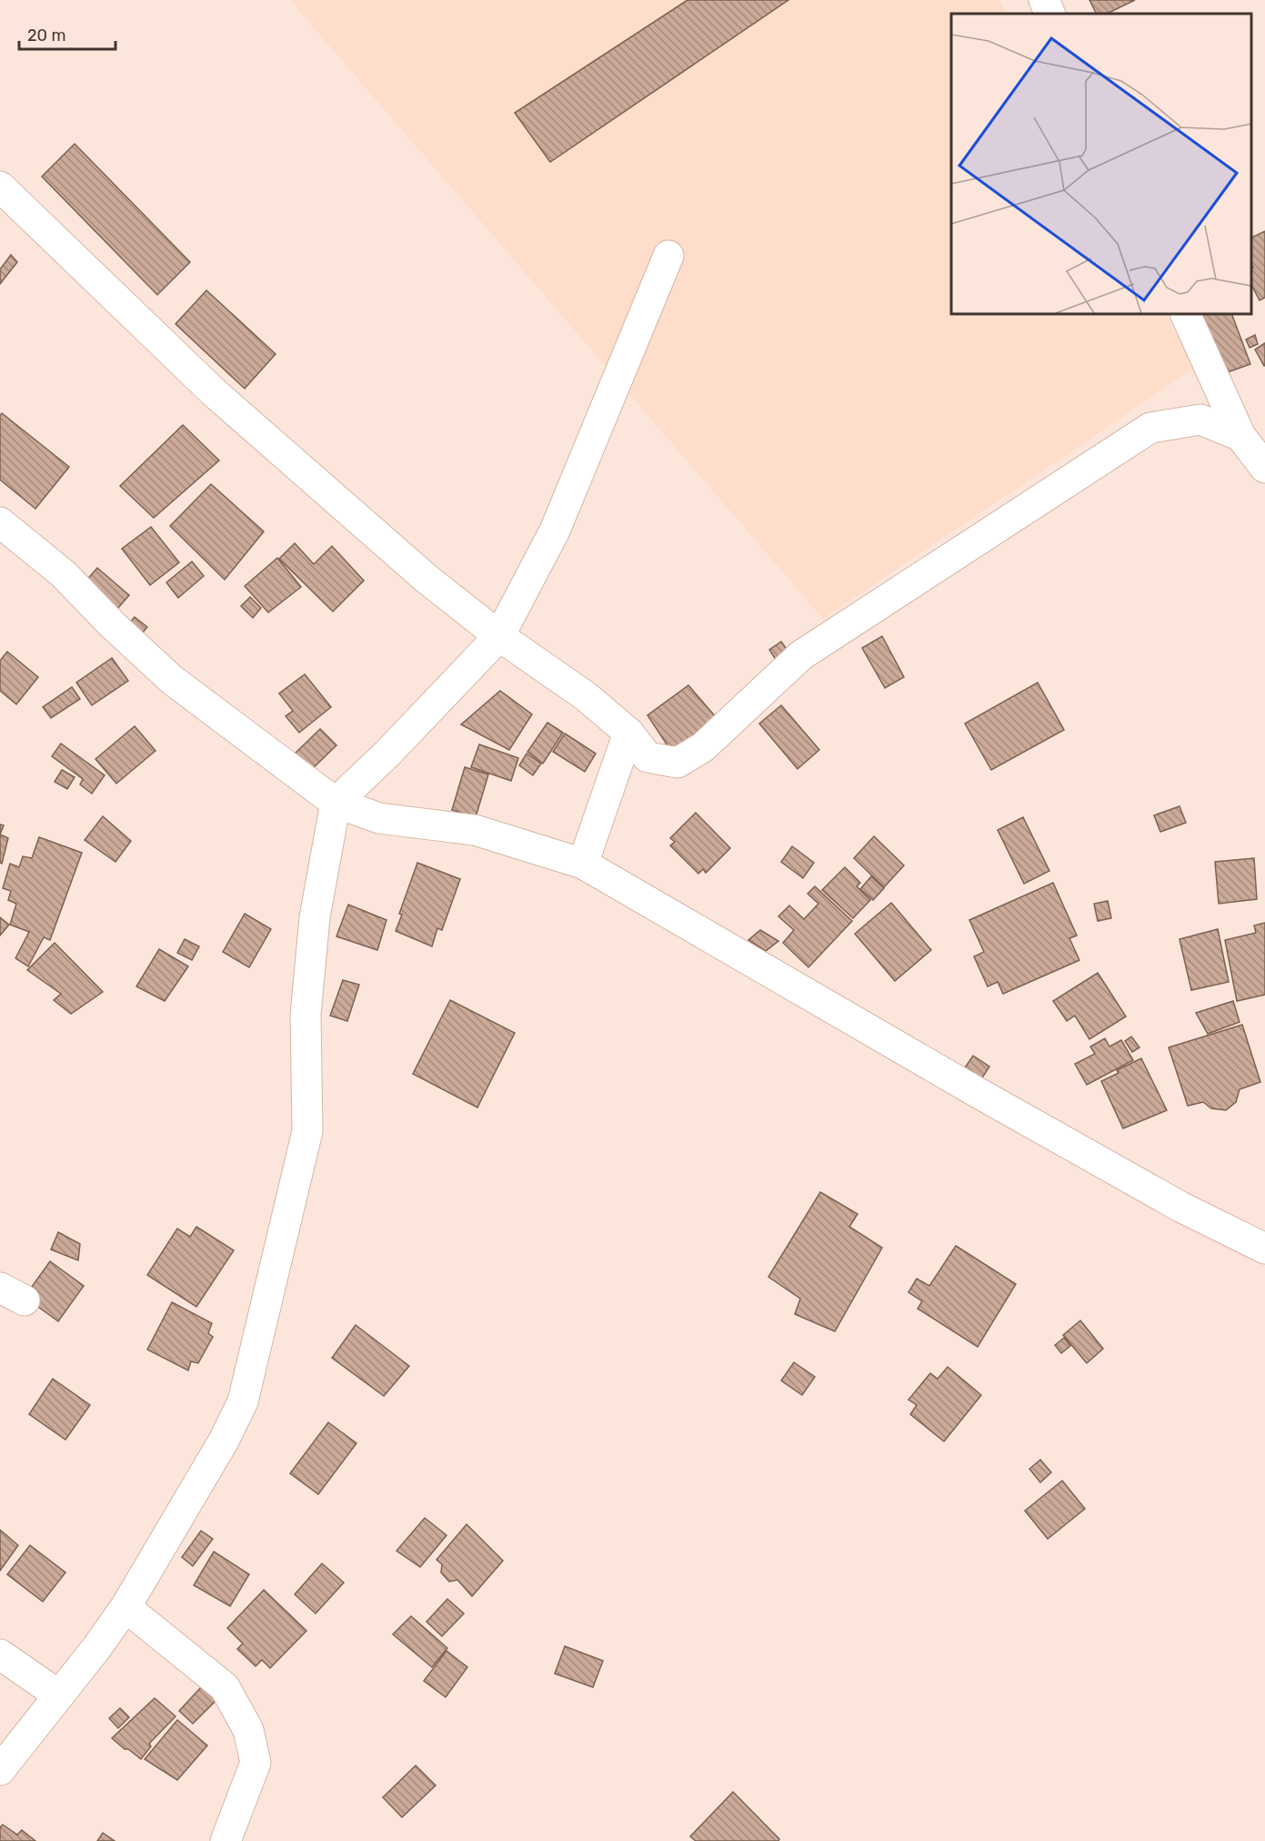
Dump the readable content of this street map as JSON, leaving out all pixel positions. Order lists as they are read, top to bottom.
{
  "scale_bar": "20 m"
}
